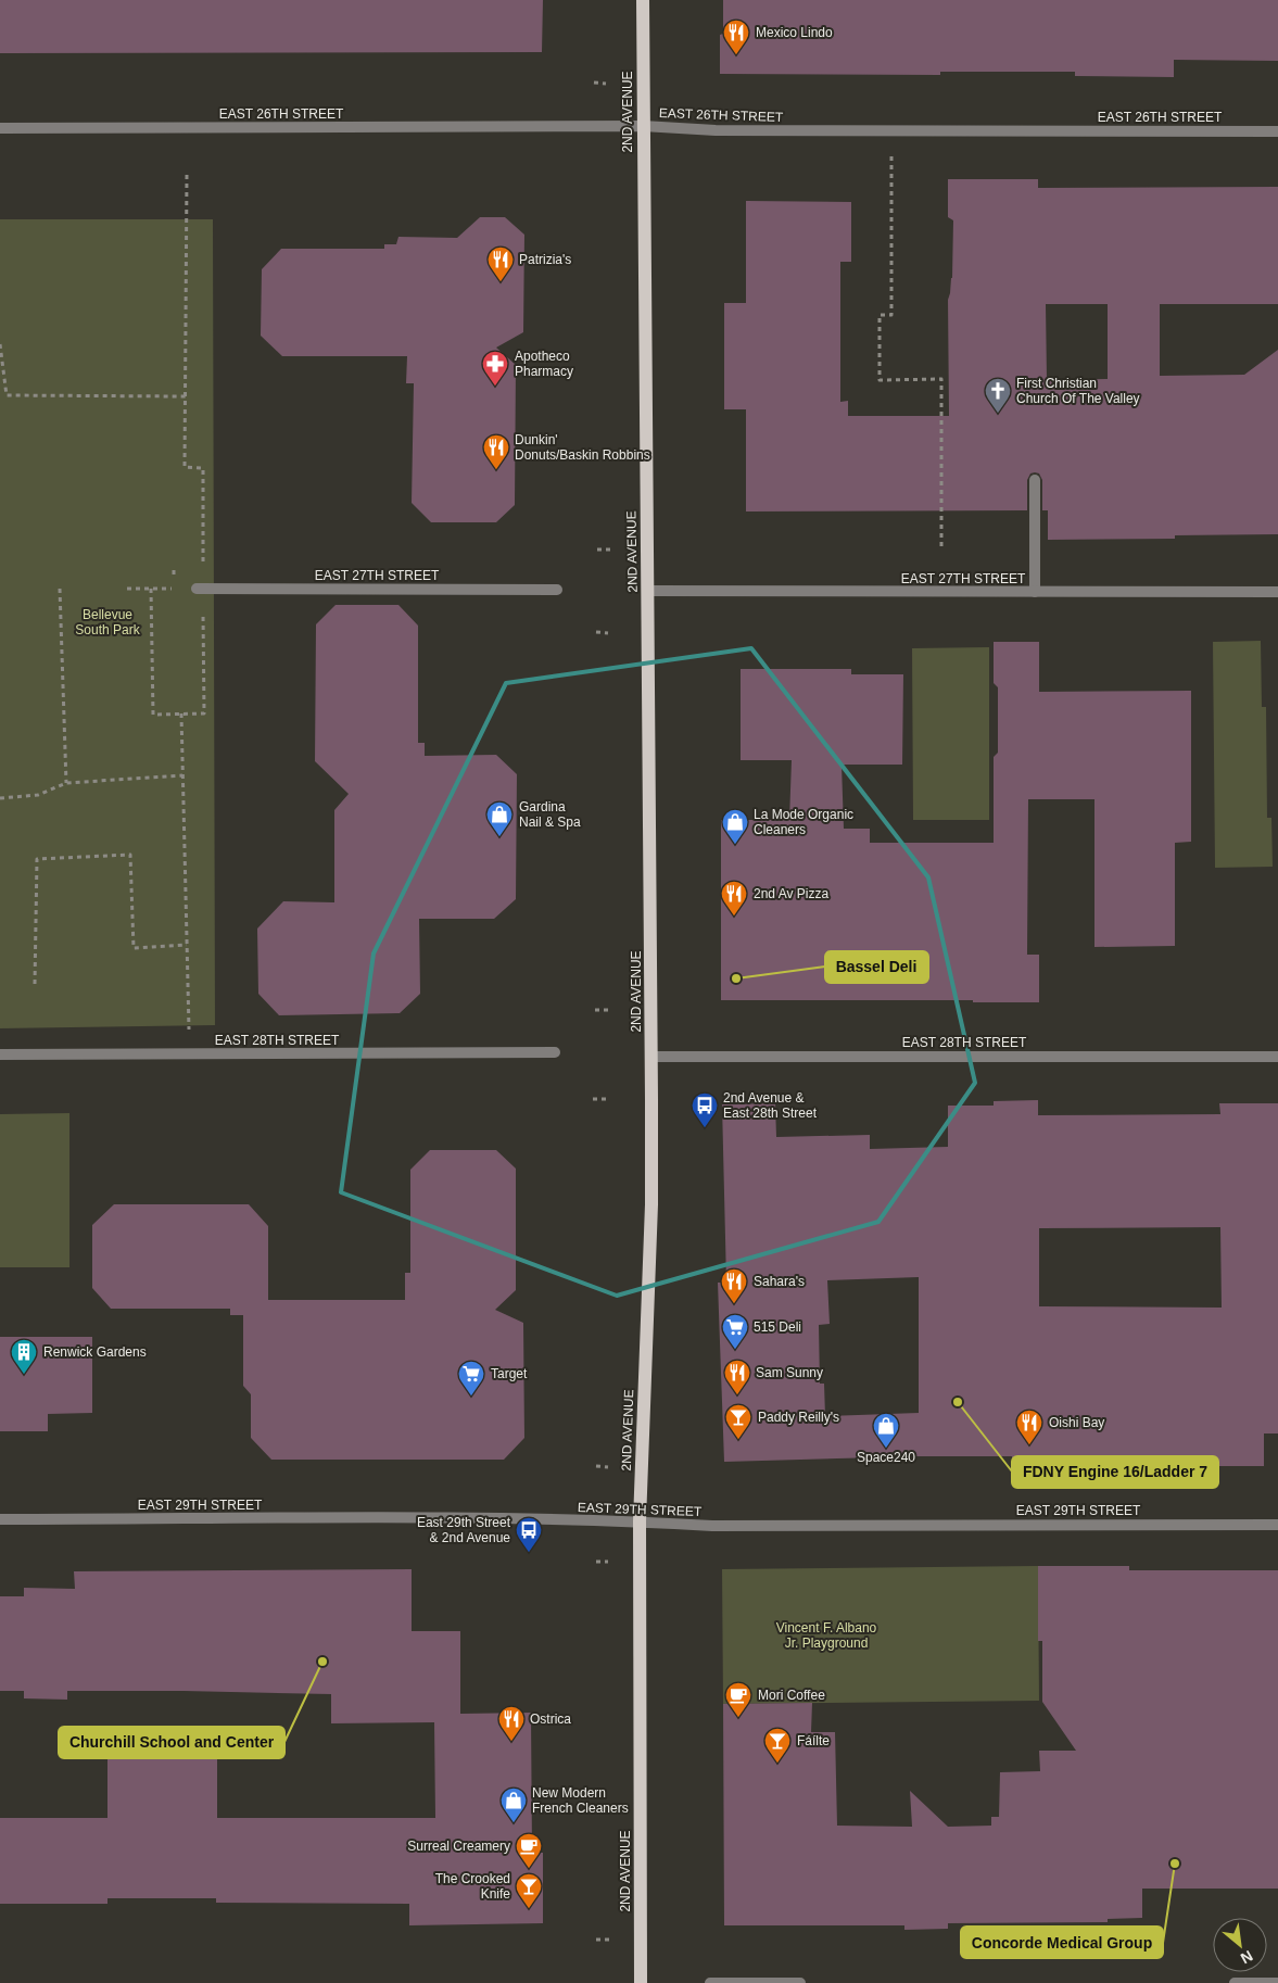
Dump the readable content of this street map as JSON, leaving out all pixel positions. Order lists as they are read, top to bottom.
{
  "streets": {
    "main road": ["2ND AVENUE"],
    "street": [
      "EAST 26TH STREET",
      "EAST 27TH STREET",
      "EAST 28TH STREET",
      "EAST 29TH STREET"
    ]
  },
  "crossings": [
    ["2ND AVENUE", "EAST 26TH STREET"],
    ["2ND AVENUE", "EAST 27TH STREET"],
    ["2ND AVENUE", "EAST 28TH STREET"],
    ["2ND AVENUE", "EAST 29TH STREET"]
  ],
  "parks": ["Bellevue South Park", "Vincent F. Albano Jr. Playground"],
  "places": {
    "restaurant": [
      "Mexico Lindo",
      "Patrizia's",
      "Dunkin' Donuts/Baskin Robbins",
      "2nd Av Pizza",
      "Sahara's",
      "Sam Sunny",
      "Oishi Bay",
      "Ostrica"
    ],
    "pharmacy": ["Apotheco Pharmacy"],
    "church": ["First Christian Church Of The Valley"],
    "shop": [
      "Gardina Nail & Spa",
      "La Mode Organic Cleaners",
      "Space240",
      "New Modern French Cleaners"
    ],
    "other": [
      "Bassel Deli",
      "FDNY Engine 16/Ladder 7",
      "Churchill School and Center",
      "Concorde Medical Group"
    ],
    "bus stop": ["2nd Avenue & East 28th Street", "East 29th Street & 2nd Avenue"],
    "supermarket": ["515 Deli", "Target"],
    "building": ["Renwick Gardens"],
    "bar": ["Paddy Reilly's", "Fáílte", "The Crooked Knife"],
    "cafe": ["Mori Coffee", "Surreal Creamery"]
  },
  "north": "bottom right"
}
